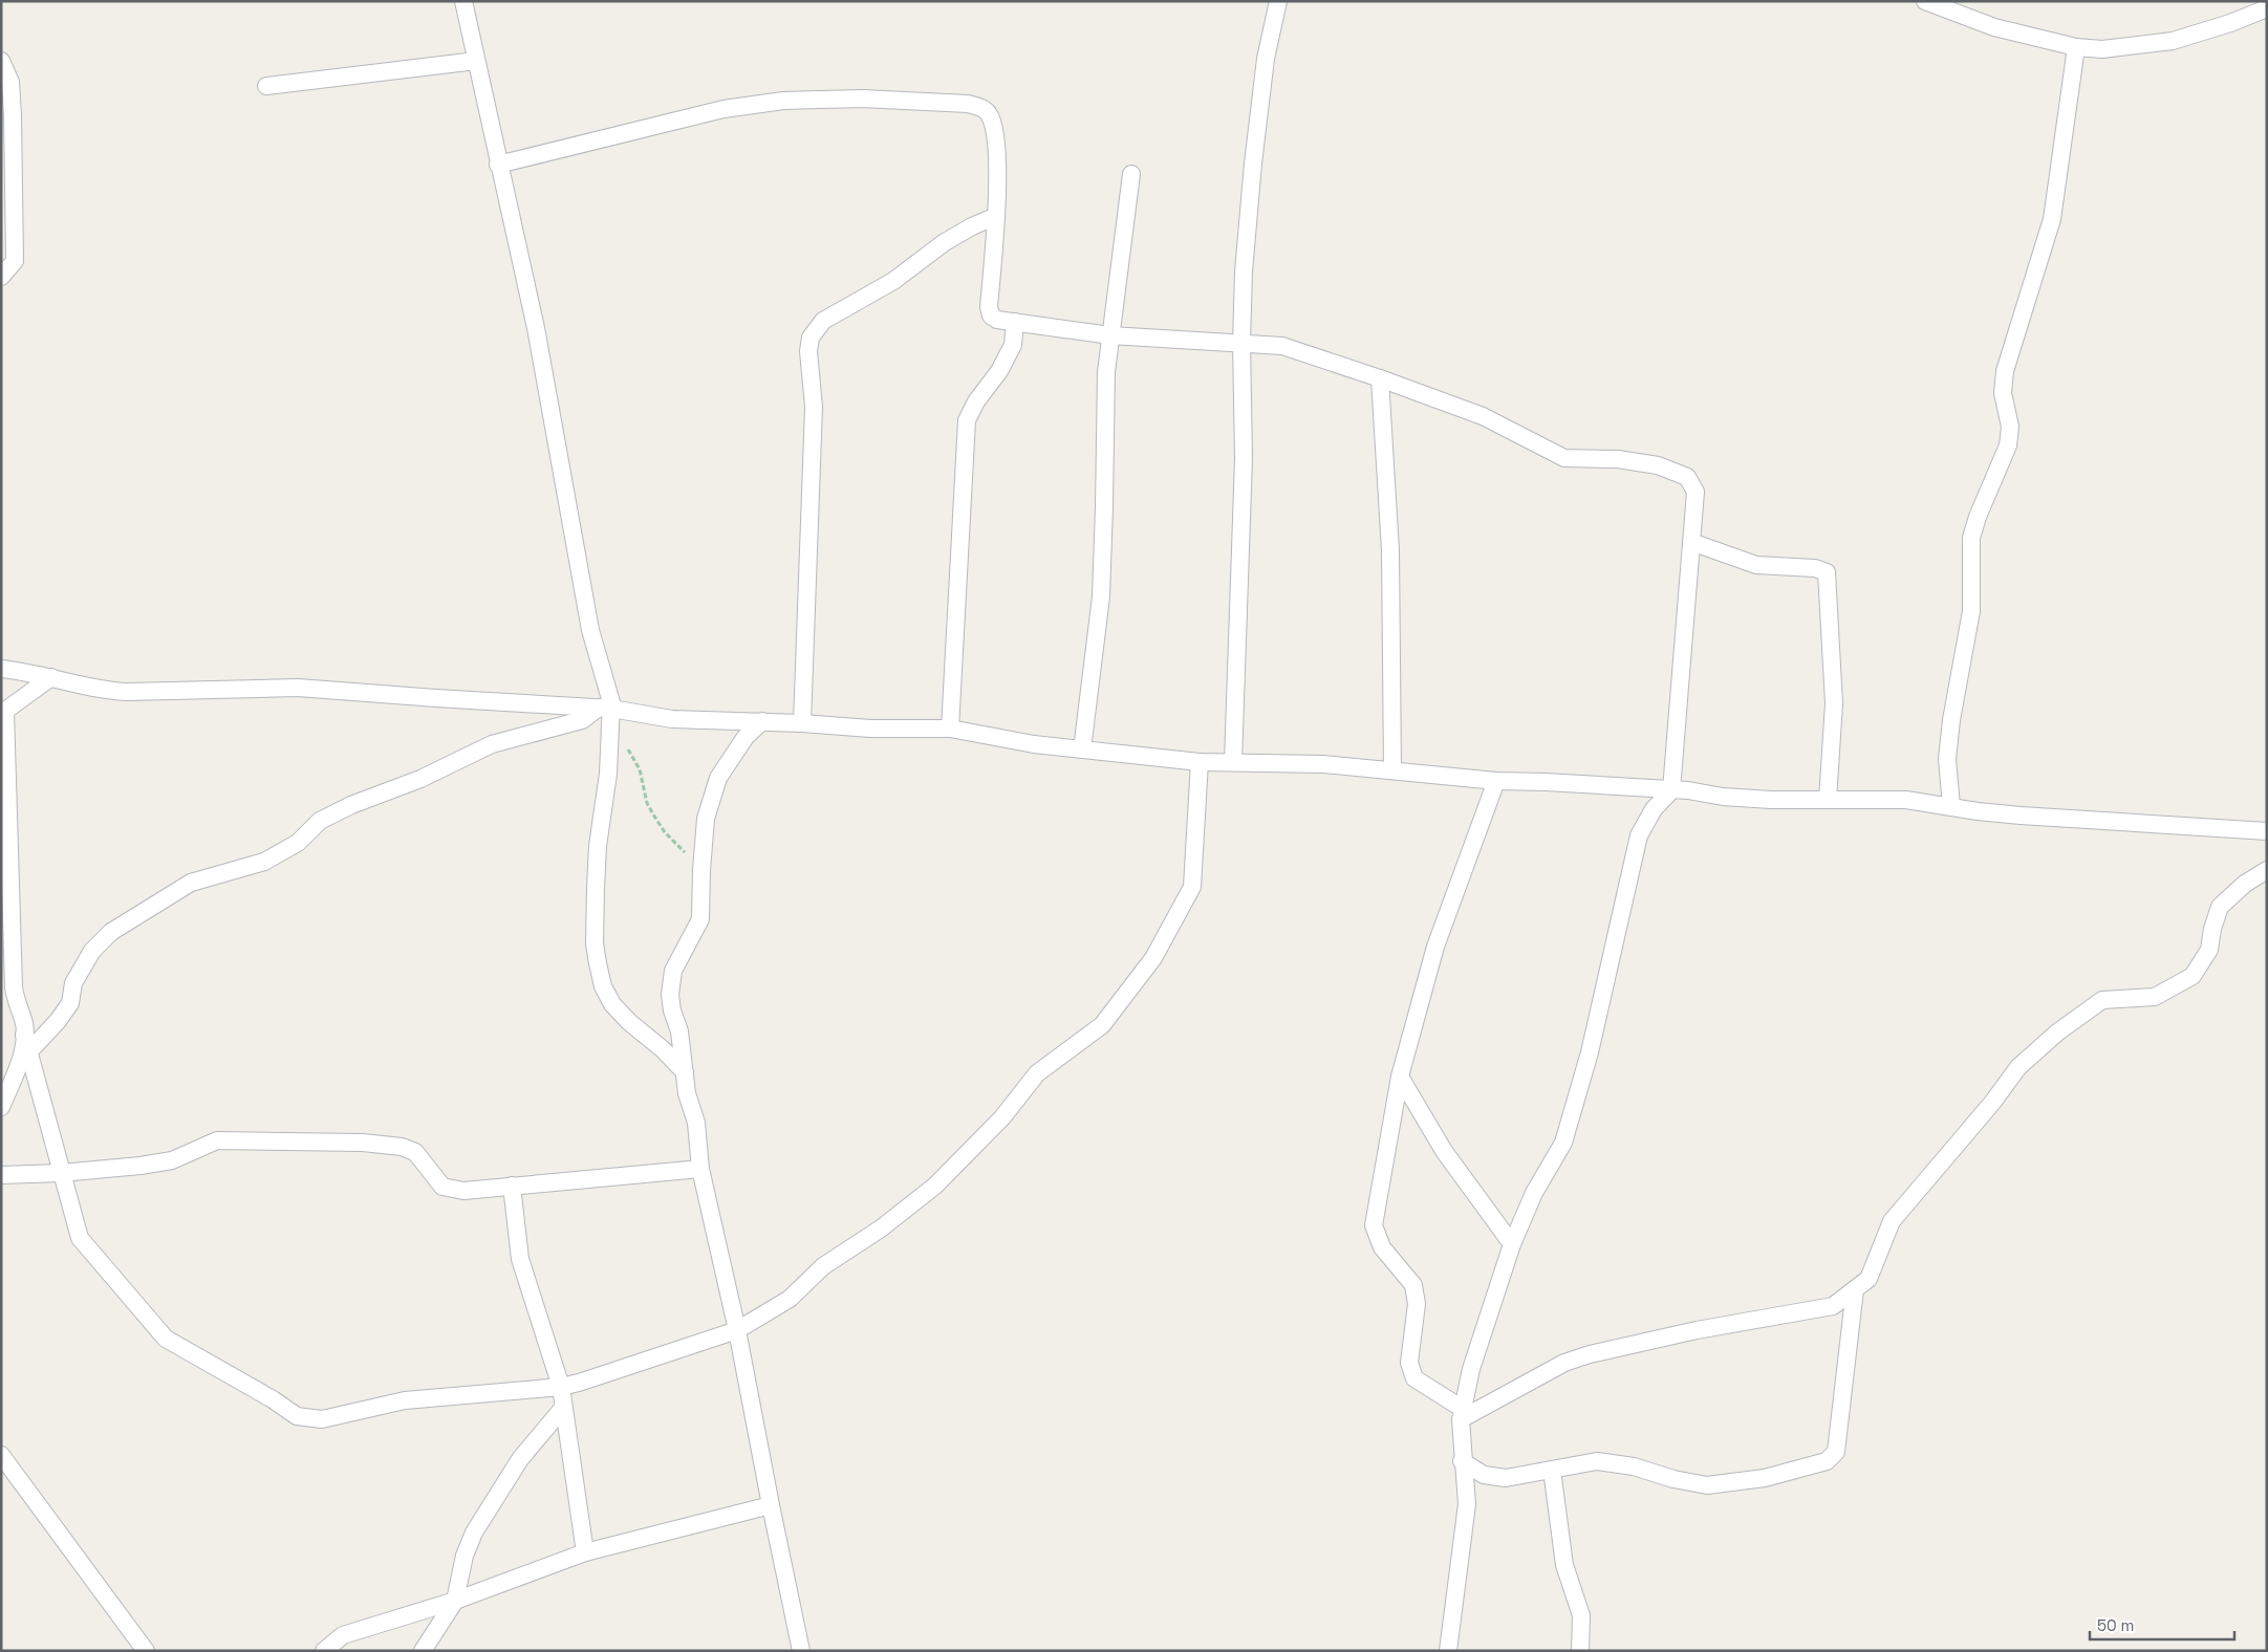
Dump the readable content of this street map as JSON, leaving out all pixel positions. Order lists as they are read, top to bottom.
{
  "scale_bar": "50 m"
}
